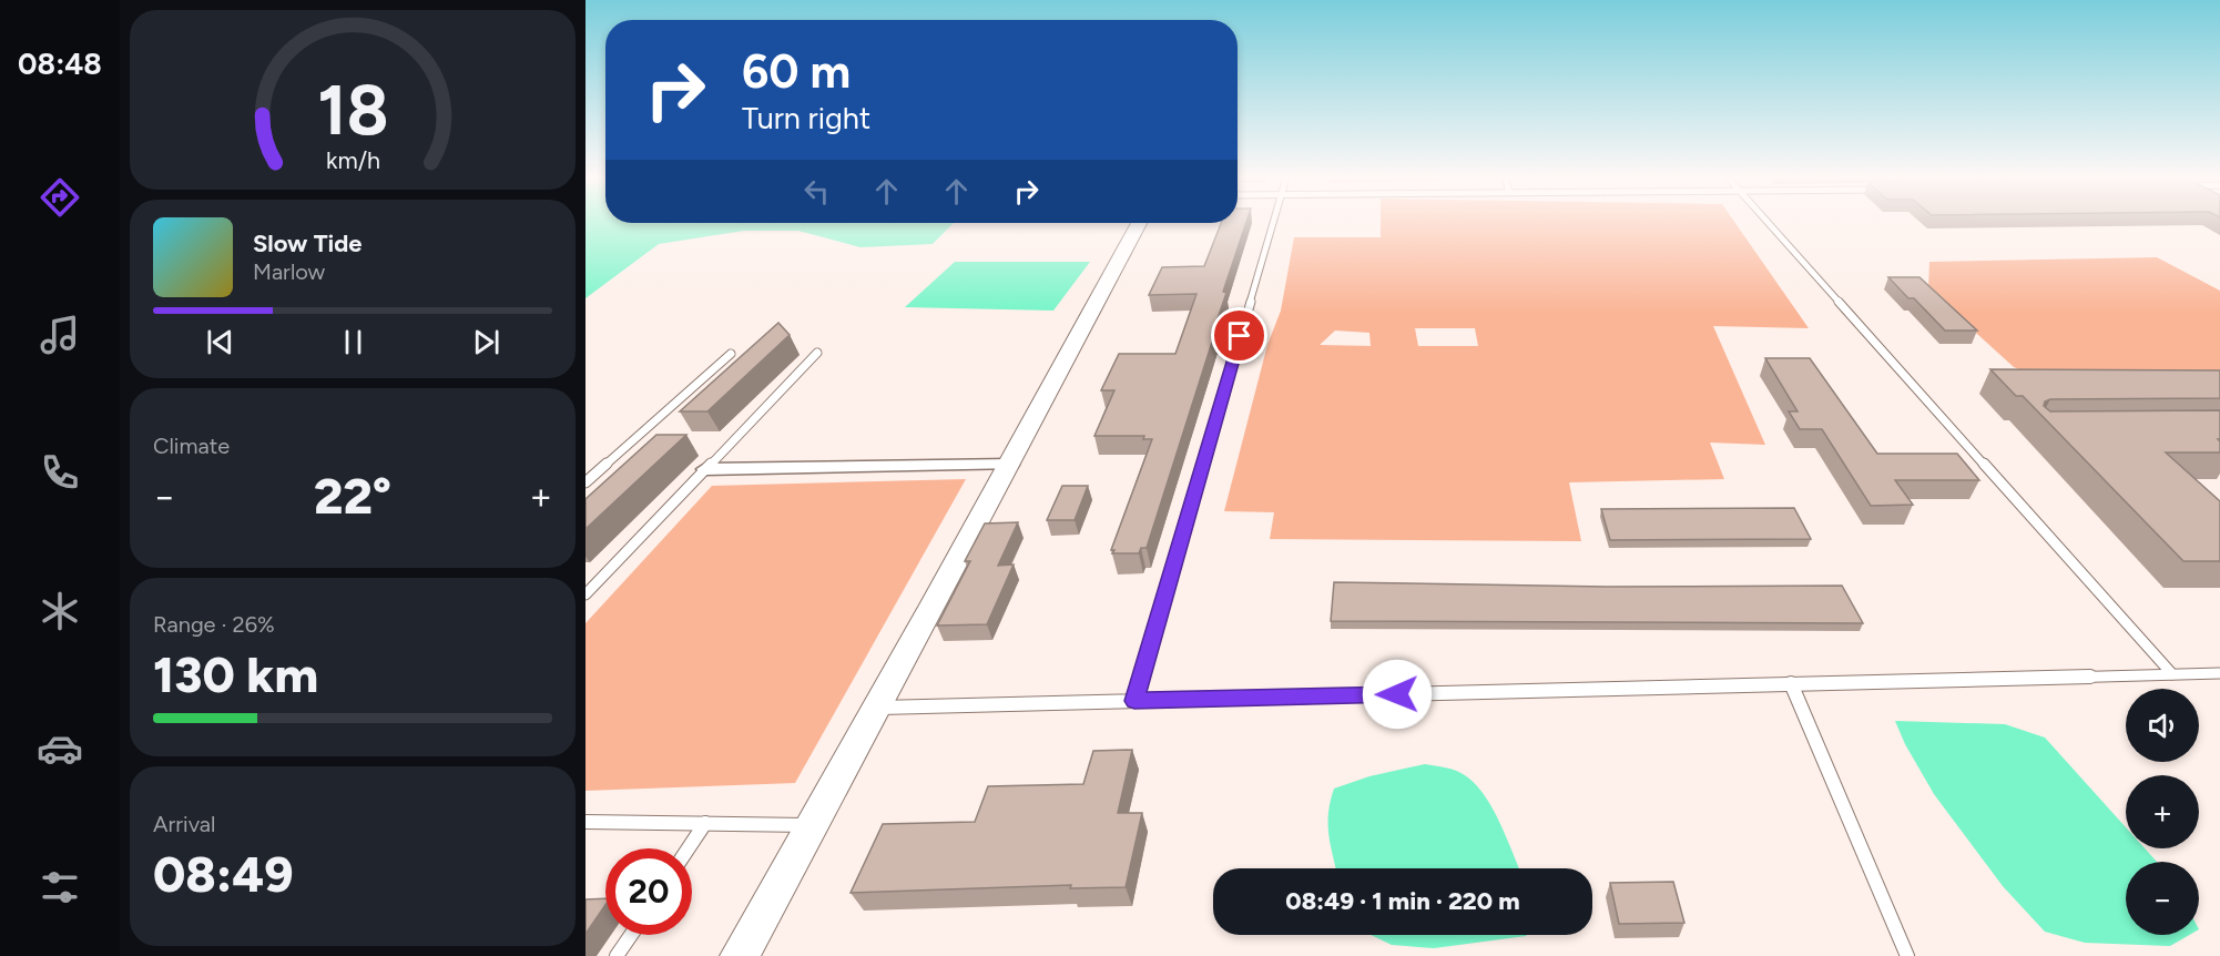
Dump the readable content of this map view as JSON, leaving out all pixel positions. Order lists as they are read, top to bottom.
{
  "page": {
    "tabs": "08:48",
    "turn": ["60 m", "Turn right"],
    "song": ["Slow Tide", "Marlow"],
    "tile": [
      "Climate",
      ["Range · 26%", "130 km"],
      ["Arrival", "08:49"]
    ],
    "heat": ["−", "22°", "+"],
    "map_buttons": ["+", "−"],
    "limit": "20",
    "trip": "08:49 · 1 min · 220 m",
    "gauge": ["18", "km/h"]
  }
}
